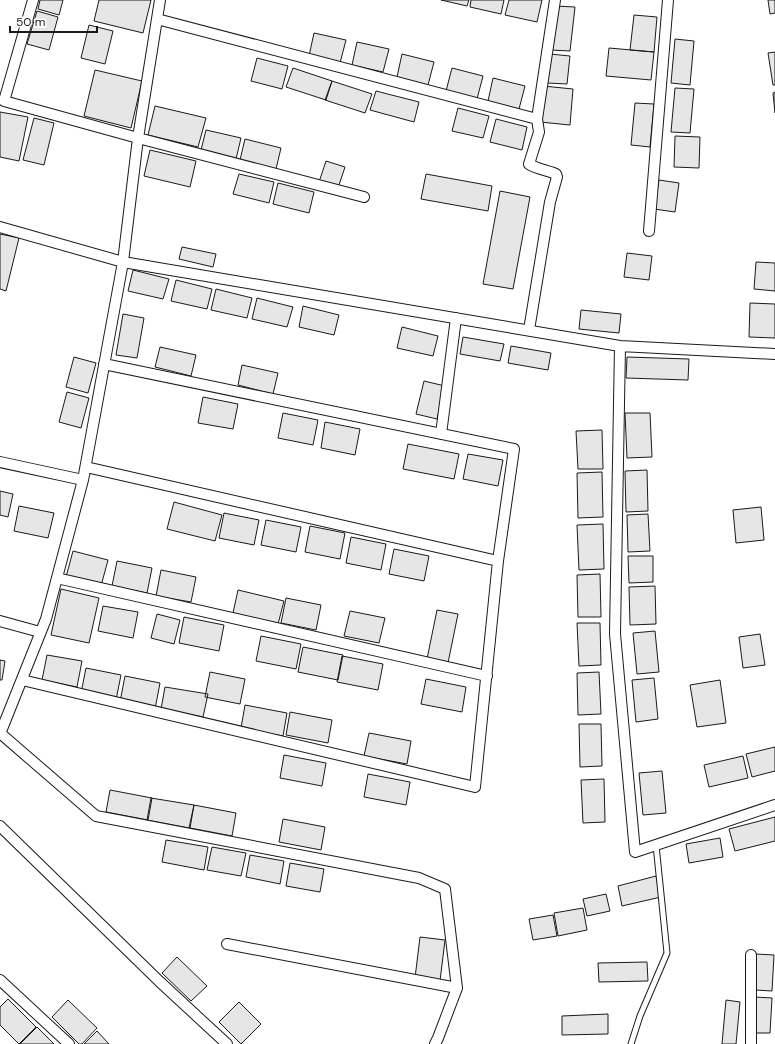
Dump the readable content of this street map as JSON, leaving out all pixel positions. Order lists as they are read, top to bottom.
{
  "scale_bar": "50 m"
}
